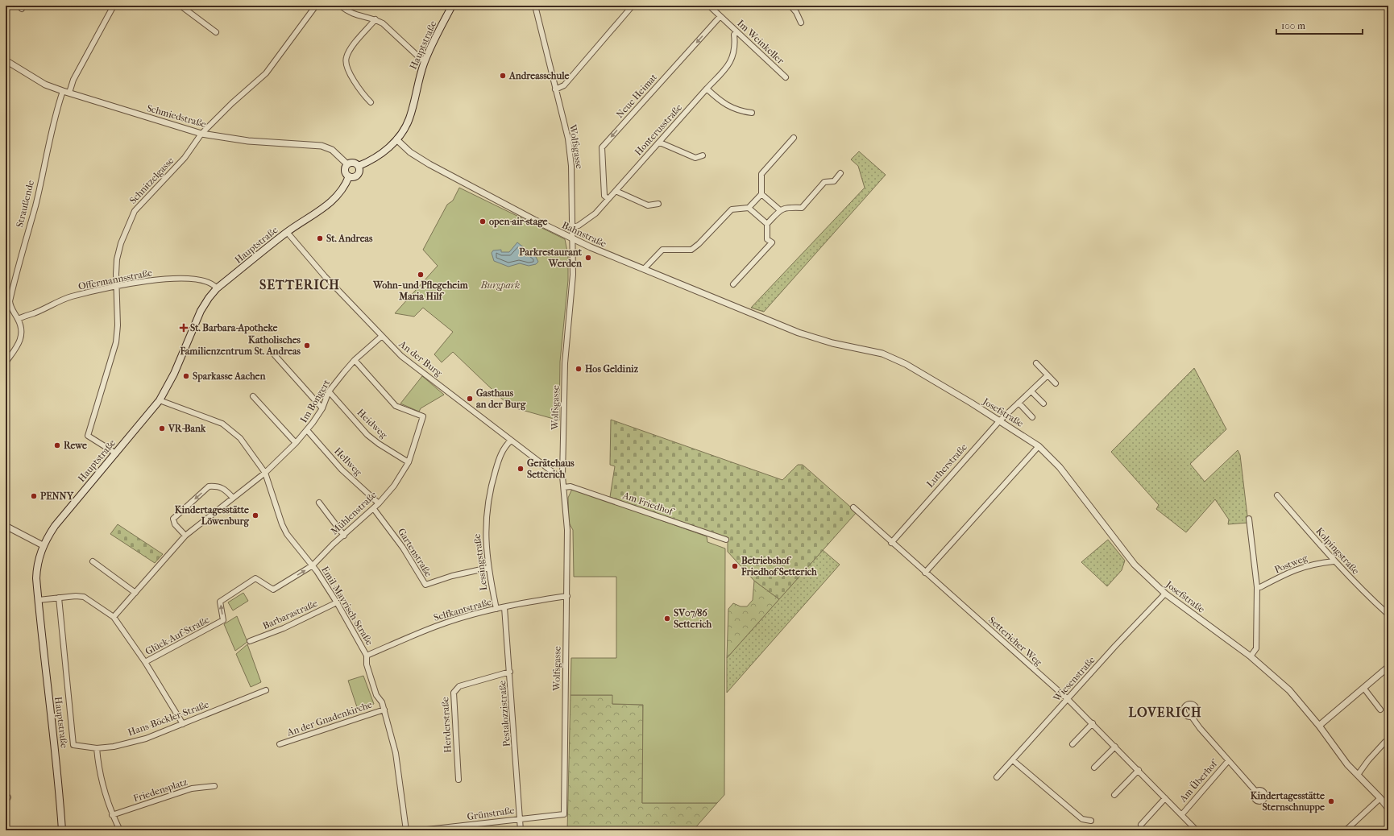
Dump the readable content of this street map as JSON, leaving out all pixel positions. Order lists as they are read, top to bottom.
{
  "streets": {
    "main road": ["Hauptstraße"],
    "street": [
      "Im Weinkeller",
      "Neue Heimat",
      "Schmiedstraße",
      "Honterusstraße",
      "Wolfsgasse",
      "Schnitzelgasse",
      "Straußende",
      "Bahnstraße",
      "Offermannsstraße",
      "An der Burg",
      "Im Bongert",
      "Josefstraße",
      "Heidweg",
      "Hellweg",
      "Lutherstraße",
      "Am Friedhof",
      "Mühlenstraße",
      "Kolpingstraße",
      "Gartenstraße",
      "Lessingstraße",
      "Postweg",
      "Emil-Mayrisch-Straße",
      "Selfkantstraße",
      "Barbarastraße",
      "Glück-Auf-Straße",
      "Settericher Weg",
      "Wiesenstraße",
      "Pestalozzistraße",
      "Hans-Böckler-Straße",
      "An der Gnadenkirche",
      "Herderstraße",
      "Am Überhof",
      "Friedensplatz",
      "Grünstraße"
    ]
  },
  "crossings": [
    ["Im Weinkeller", "Neue Heimat"],
    ["Im Weinkeller", "Honterusstraße"],
    ["Hauptstraße", "Schmiedstraße"],
    ["Hauptstraße", "Schnitzelgasse"],
    ["Hauptstraße", "Bahnstraße"],
    ["Hauptstraße", "Offermannsstraße"],
    ["Hauptstraße", "An der Burg"],
    ["Hauptstraße", "Emil-Mayrisch-Straße"],
    ["Neue Heimat", "Honterusstraße"],
    ["Schmiedstraße", "Schnitzelgasse"],
    ["Schmiedstraße", "Straußende"],
    ["Honterusstraße", "Wolfsgasse"],
    ["Wolfsgasse", "Bahnstraße"],
    ["Wolfsgasse", "An der Burg"],
    ["Wolfsgasse", "Am Friedhof"],
    ["Wolfsgasse", "Selfkantstraße"],
    ["Wolfsgasse", "Grünstraße"],
    ["Schnitzelgasse", "Offermannsstraße"],
    ["Straußende", "Offermannsstraße"],
    ["Bahnstraße", "Josefstraße"],
    ["An der Burg", "Im Bongert"],
    ["An der Burg", "Lessingstraße"],
    ["Im Bongert", "Heidweg"],
    ["Im Bongert", "Hellweg"],
    ["Im Bongert", "Mühlenstraße"],
    ["Im Bongert", "Emil-Mayrisch-Straße"],
    ["Josefstraße", "Lutherstraße"],
    ["Josefstraße", "Wiesenstraße"],
    ["Heidweg", "Mühlenstraße"],
    ["Hellweg", "Mühlenstraße"],
    ["Lutherstraße", "Settericher Weg"],
    ["Mühlenstraße", "Gartenstraße"],
    ["Mühlenstraße", "Emil-Mayrisch-Straße"],
    ["Mühlenstraße", "Glück-Auf-Straße"],
    ["Kolpingstraße", "Postweg"],
    ["Gartenstraße", "Lessingstraße"],
    ["Lessingstraße", "Selfkantstraße"],
    ["Emil-Mayrisch-Straße", "Selfkantstraße"],
    ["Emil-Mayrisch-Straße", "Barbarastraße"],
    ["Emil-Mayrisch-Straße", "Glück-Auf-Straße"],
    ["Emil-Mayrisch-Straße", "An der Gnadenkirche"],
    ["Selfkantstraße", "Pestalozzistraße"],
    ["Settericher Weg", "Wiesenstraße"],
    ["Settericher Weg", "Am Überhof"],
    ["Pestalozzistraße", "Herderstraße"],
    ["Pestalozzistraße", "Grünstraße"]
  ],
  "one_way": ["Neue Heimat", "Glück-Auf-Straße"],
  "districts": ["SETTERICH", "LOVERICH"],
  "parks": ["Burgpark"],
  "places": {
    "other": [
      "Andreasschule",
      "open-air-stage",
      "St. Andreas",
      "Parkrestaurant Werden",
      "Wohn- und Pflegeheim Maria Hilf",
      "Katholisches Familienzentrum St. Andreas",
      "Hos Geldiniz",
      "Sparkasse Aachen",
      "Gasthaus an der Burg",
      "VR-Bank",
      "Rewe",
      "Gerätehaus Setterich",
      "PENNY",
      "Kindertagesstätte Löwenburg",
      "Betriebshof Friedhof Setterich",
      "SV07/86 Setterich",
      "Kindertagesstätte Sternschnuppe"
    ],
    "health": ["St. Barbara-Apotheke"]
  },
  "scale_bar": "100 m"
}
